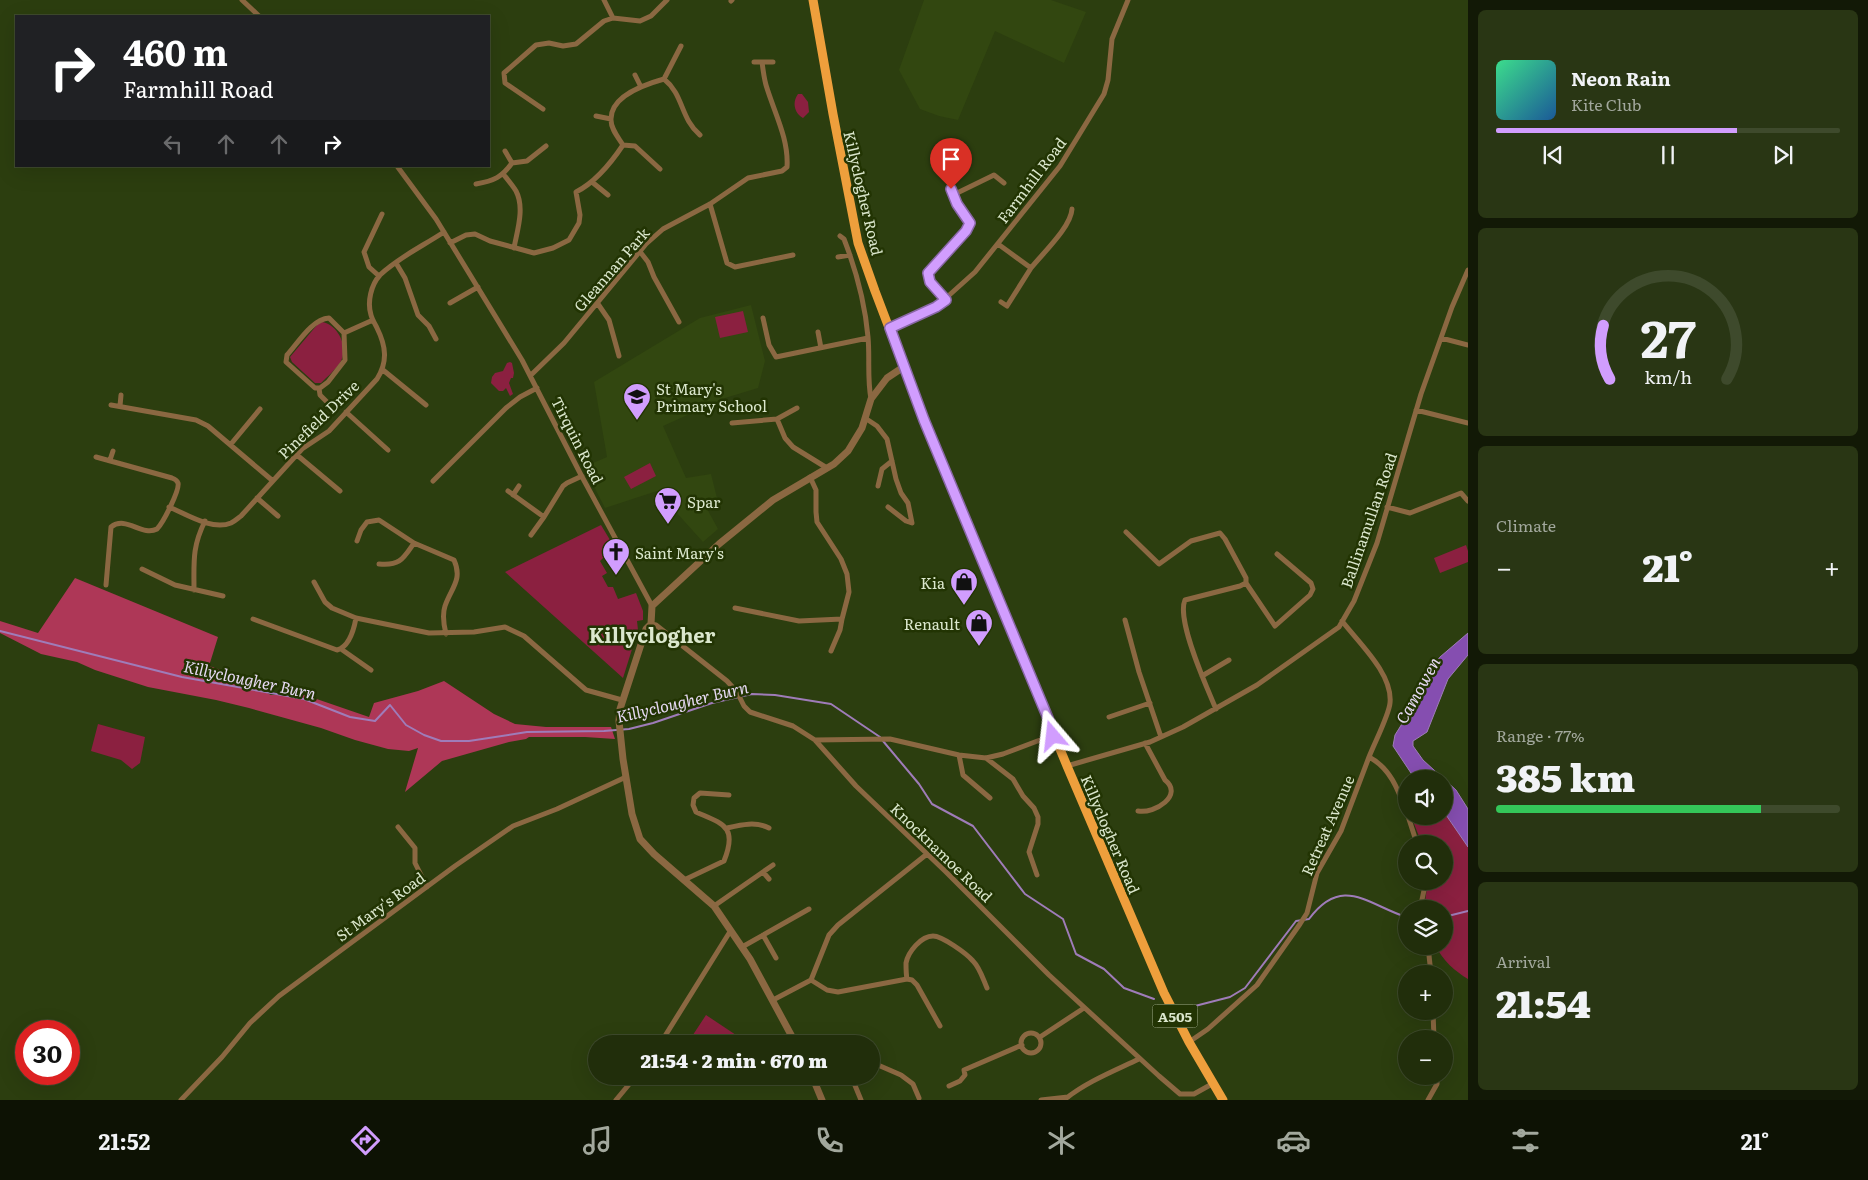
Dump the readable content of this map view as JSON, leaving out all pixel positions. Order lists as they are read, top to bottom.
{
  "streets": {
    "highway": ["Killyclogher Road", "A505"],
    "street": [
      "Farmhill Road",
      "Gleannan Park",
      "Pinefield Drive",
      "Tirquin Road",
      "Ballinamullan Road",
      "Retreat Avenue",
      "Knocknamoe Road",
      "St Mary's Road"
    ]
  },
  "crossings": [
    ["Farmhill Road", "Killyclogher Road"],
    ["Killyclogher Road", "Ballinamullan Road"],
    ["Killyclogher Road", "Retreat Avenue"],
    ["Killyclogher Road", "Knocknamoe Road"],
    ["Gleannan Park", "Tirquin Road"],
    ["Ballinamullan Road", "Retreat Avenue"]
  ],
  "districts": ["Killyclogher"],
  "water": ["Killyclougher Burn", "Camowen"],
  "places": {
    "school or university": ["St Mary's Primary School"],
    "supermarket": ["Spar"],
    "church": ["Saint Mary's"],
    "shop": ["Kia", "Renault"]
  },
  "page": {
    "turn": ["460 m", "Farmhill Road"],
    "song": ["Neon Rain", "Kite Club"],
    "tile": [
      "Climate",
      ["Range · 77%", "385 km"],
      ["Arrival", "21:54"]
    ],
    "heat": ["−", "21°", "+"],
    "map_buttons": ["+", "−"],
    "limit": "30",
    "trip": "21:54 · 2 min · 670 m",
    "tabs": ["21:52", "21°"],
    "gauge": ["27", "km/h"]
  }
}
